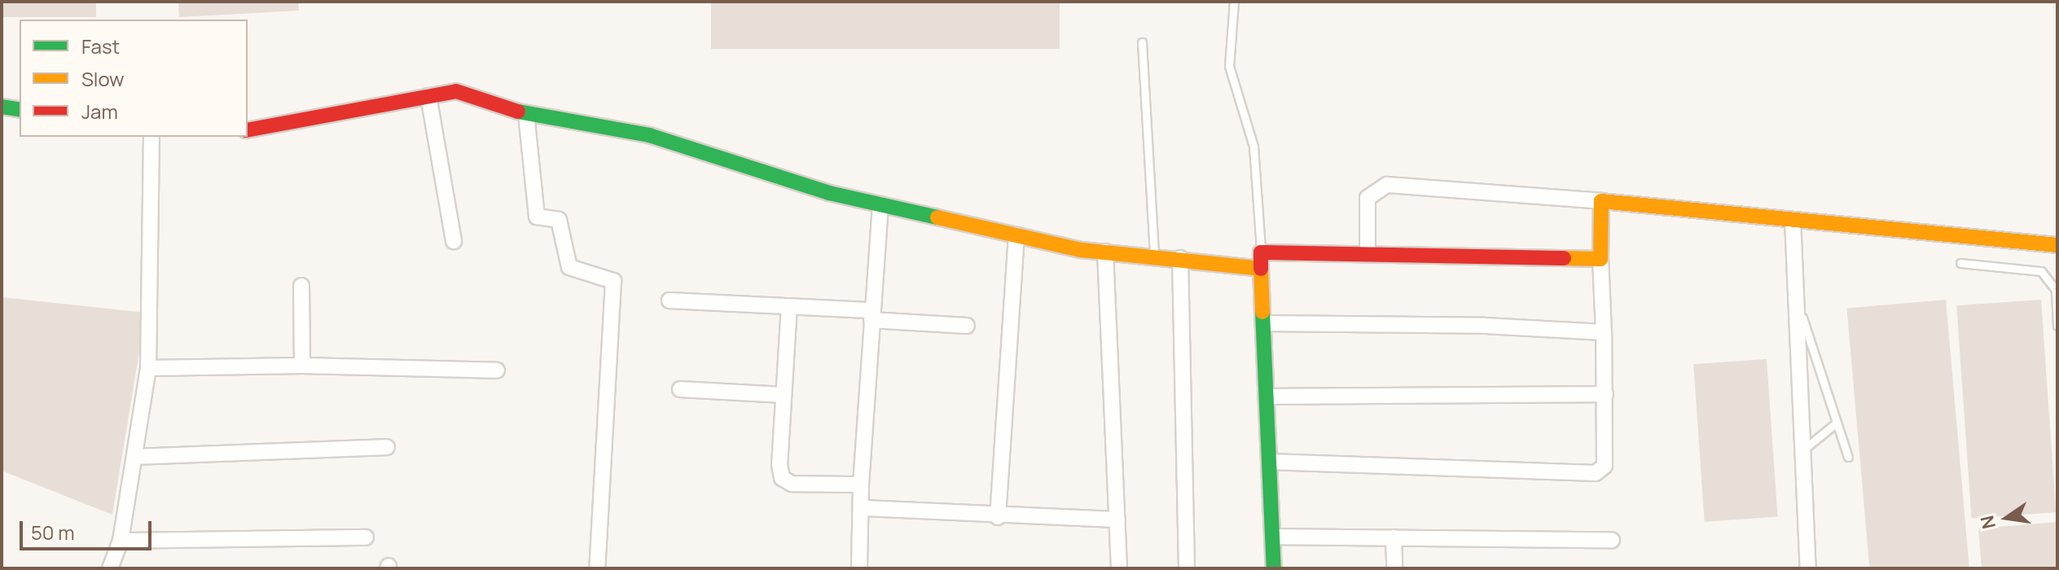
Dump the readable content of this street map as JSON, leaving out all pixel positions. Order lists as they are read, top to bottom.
{
  "legend": ["Fast", "Slow", "Jam"],
  "scale_bar": "50 m",
  "north": "left"
}
